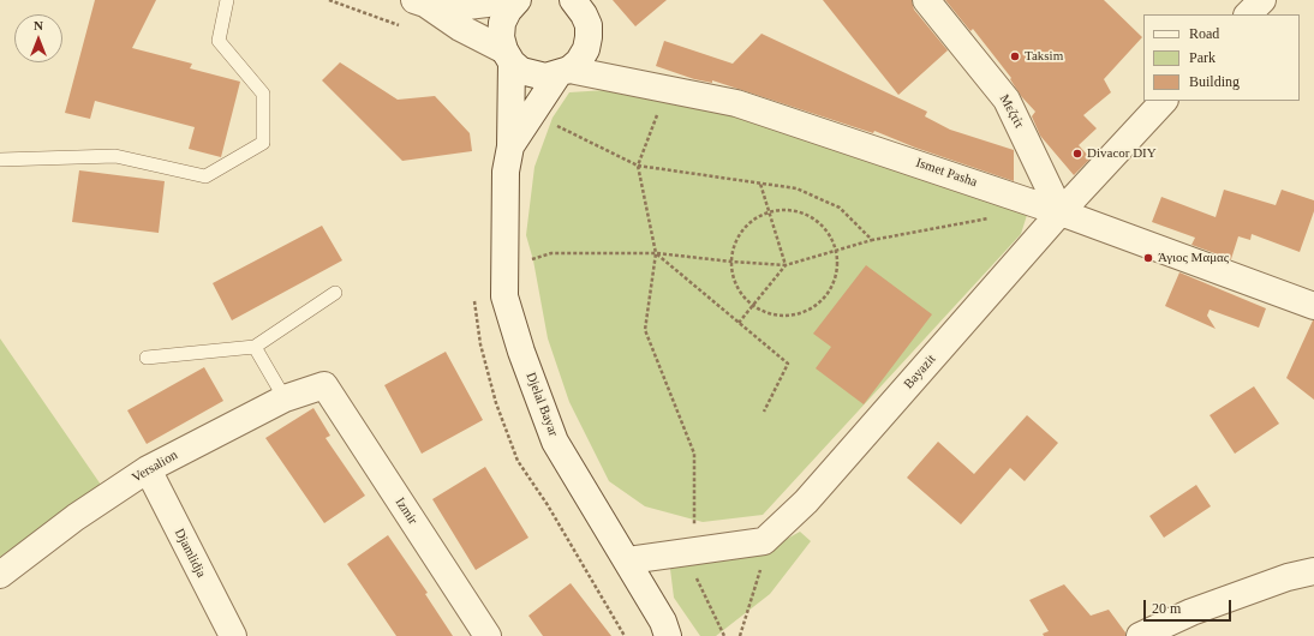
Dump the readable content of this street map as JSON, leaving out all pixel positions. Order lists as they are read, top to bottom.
{
  "streets": {
    "street": [
      "Μεζτίτ",
      "Ismet Pasha",
      "Bayazit",
      "Djelal Bayar",
      "Versalion",
      "Izmir",
      "Djamlidja"
    ]
  },
  "crossings": [
    ["Μεζτίτ", "Ismet Pasha"],
    ["Μεζτίτ", "Bayazit"],
    ["Ismet Pasha", "Bayazit"],
    ["Ismet Pasha", "Djelal Bayar"],
    ["Versalion", "Izmir"],
    ["Versalion", "Djamlidja"]
  ],
  "places": ["Taksim", "Divacor DIY", "Άγιος Μαμας"],
  "legend": ["Road", "Park", "Building"],
  "scale_bar": "20 m",
  "north": "top"
}
